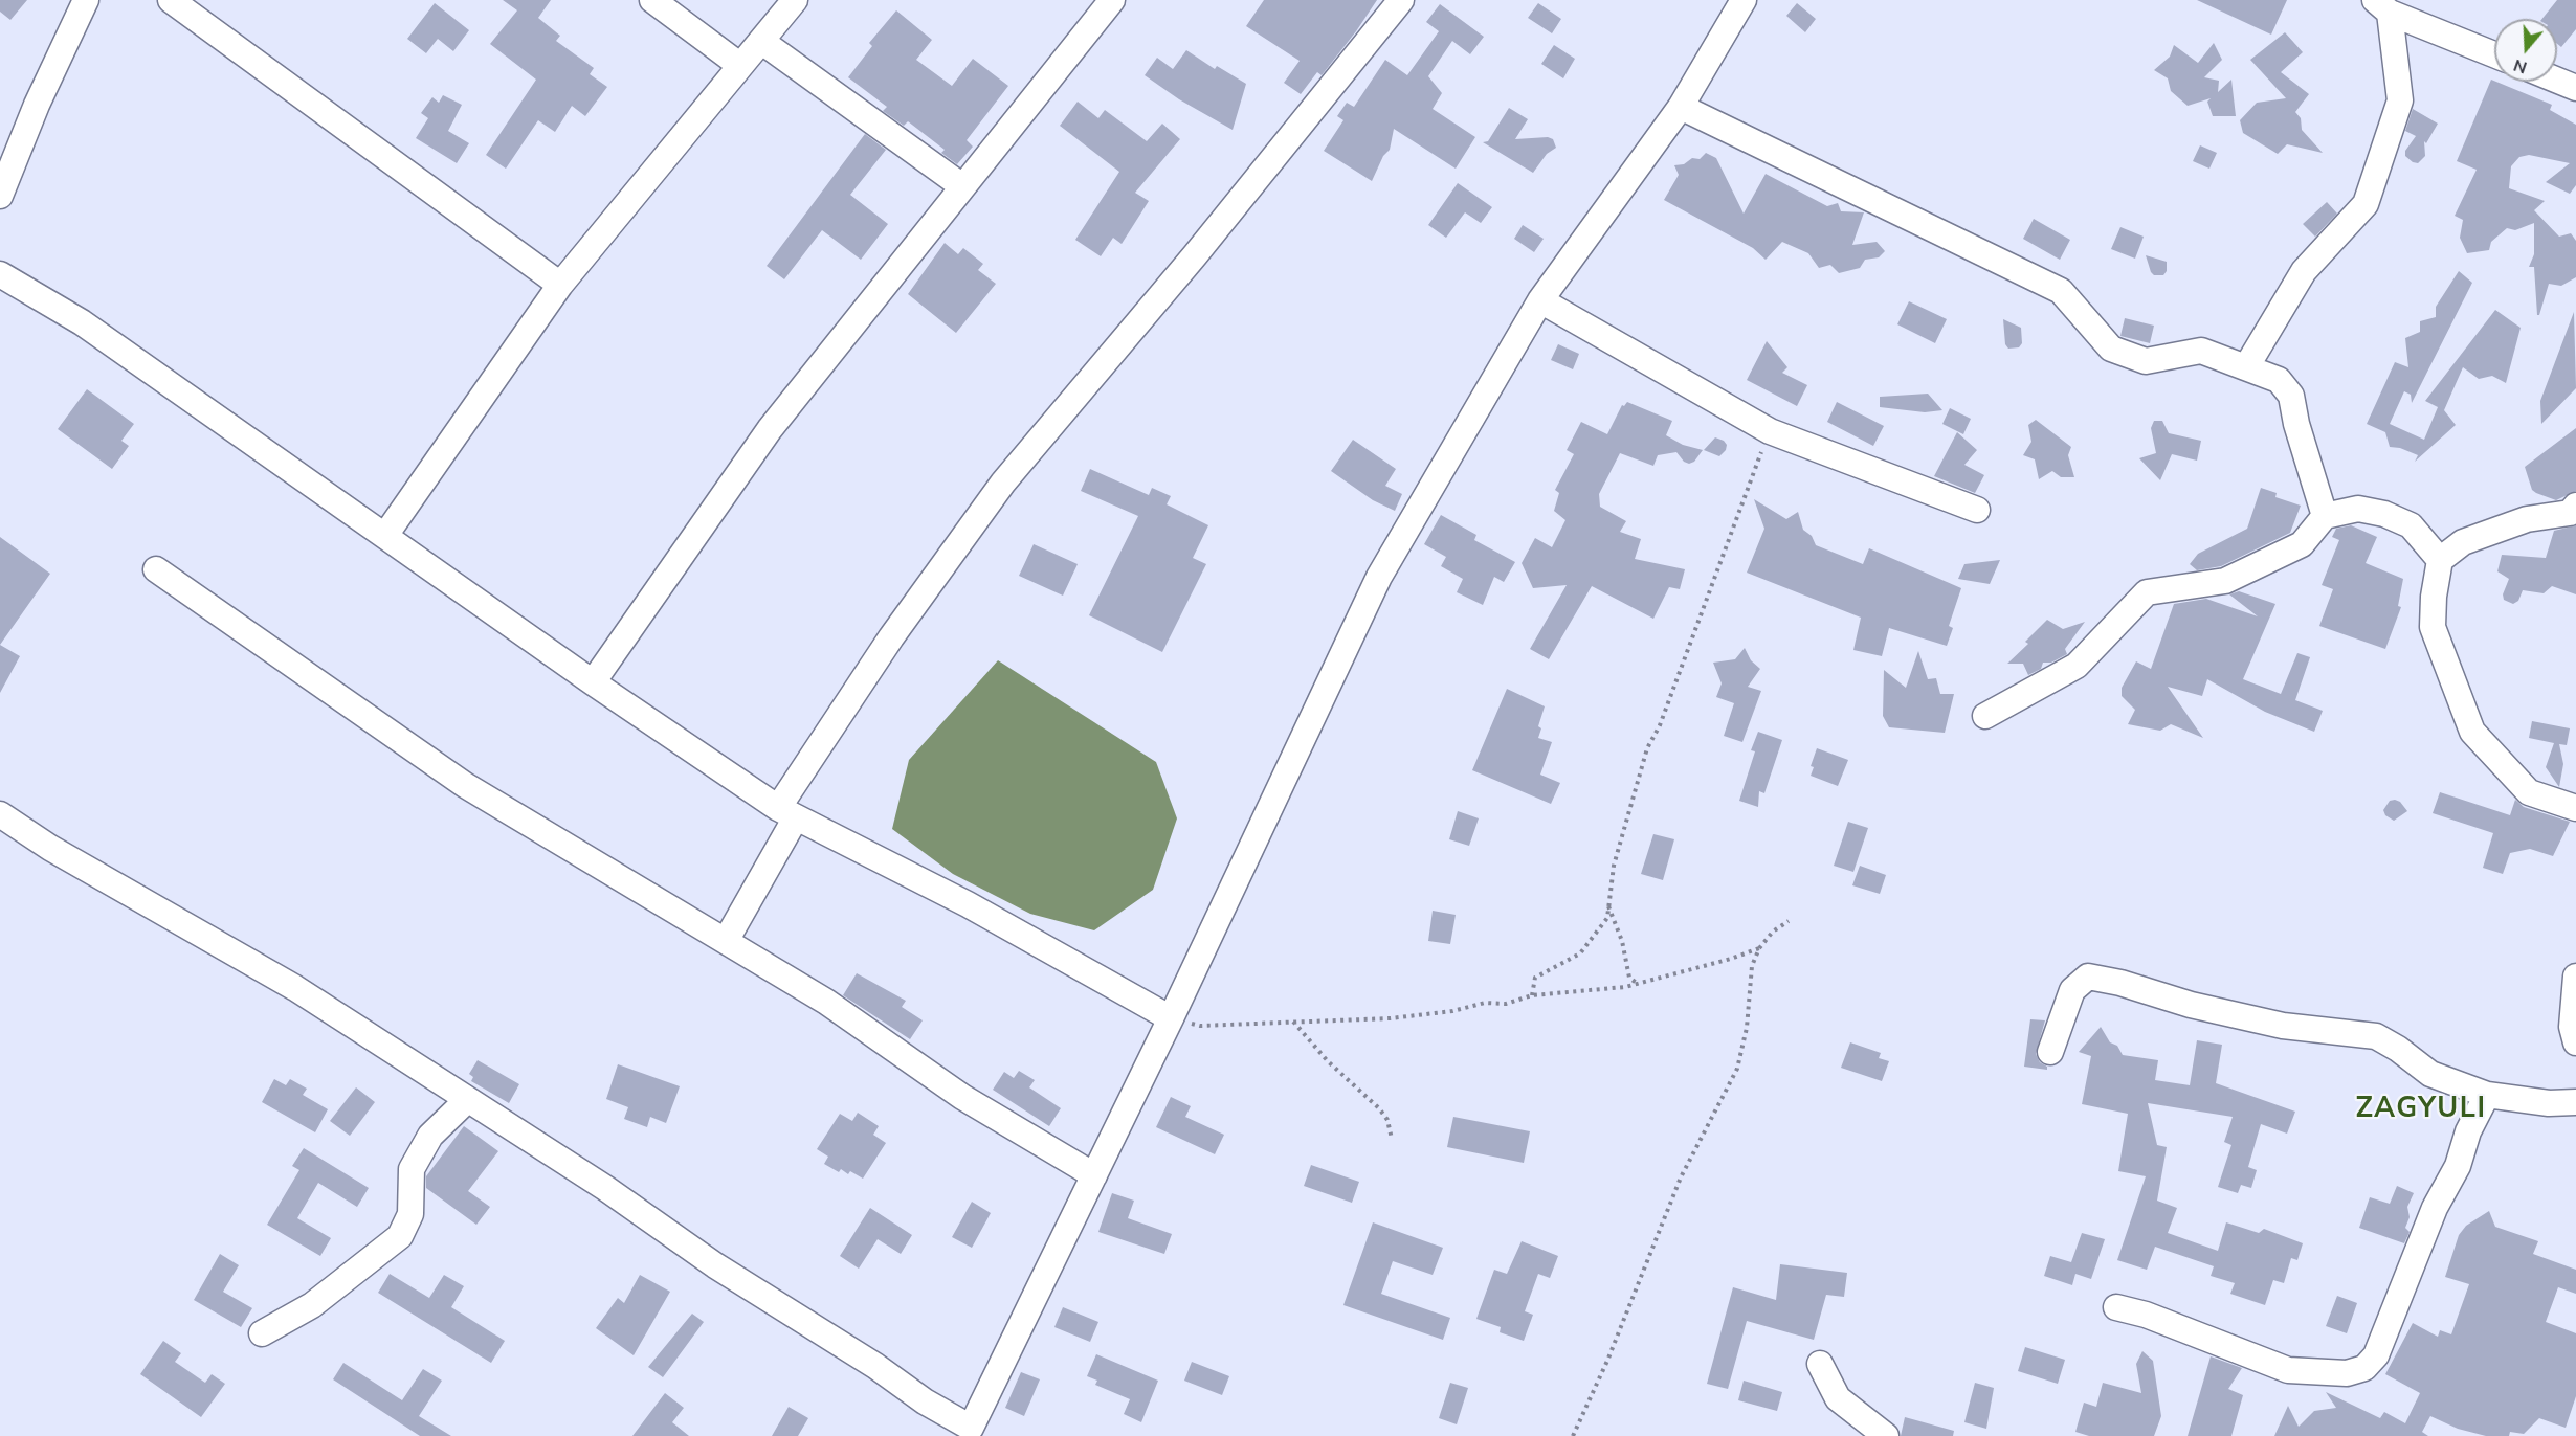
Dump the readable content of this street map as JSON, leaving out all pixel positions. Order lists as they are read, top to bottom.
{
  "districts": ["ZAGYULI"],
  "north": "bottom"
}
